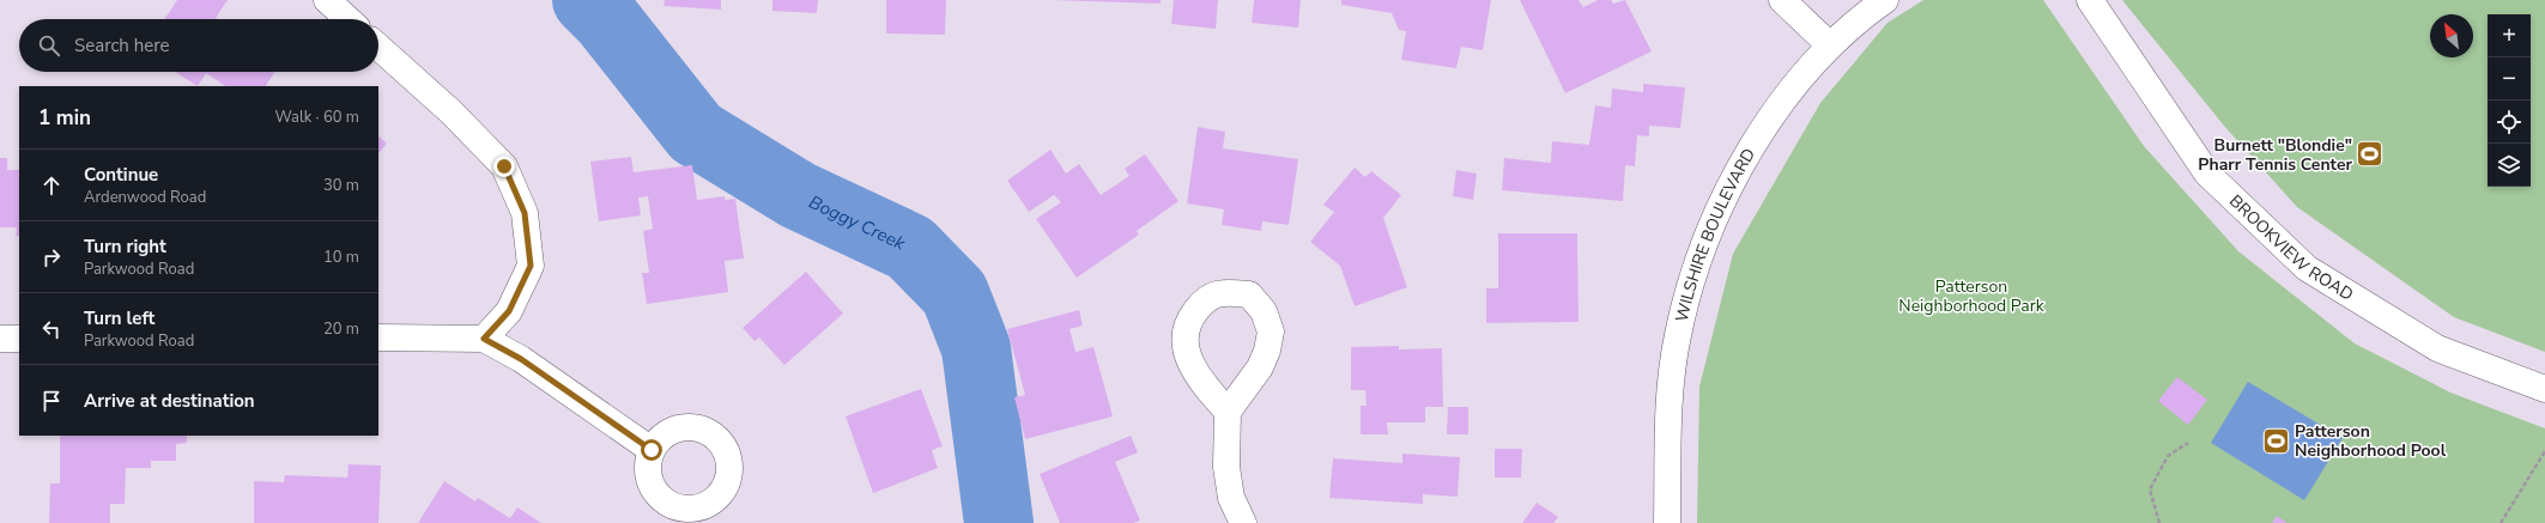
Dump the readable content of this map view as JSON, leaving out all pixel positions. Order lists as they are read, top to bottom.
{
  "streets": {
    "street": ["WILSHIRE BOULEVARD", "BROOKVIEW ROAD"]
  },
  "water": ["Boggy Creek"],
  "parks": ["Patterson Neighborhood Park"],
  "places": {
    "sports": ["Burnett \"Blondie\" Pharr Tennis Center", "Patterson Neighborhood Pool"]
  },
  "north": "top left",
  "page": {
    "map_buttons": ["+", "−"],
    "search": "Search here",
    "heading": ["1 min", "Walk · 60 m"],
    "list": [
      ["Continue", "Ardenwood Road", "30 m"],
      ["Turn right", "Parkwood Road", "10 m"],
      ["Turn left", "Parkwood Road", "20 m"],
      "Arrive at destination"
    ]
  }
}
